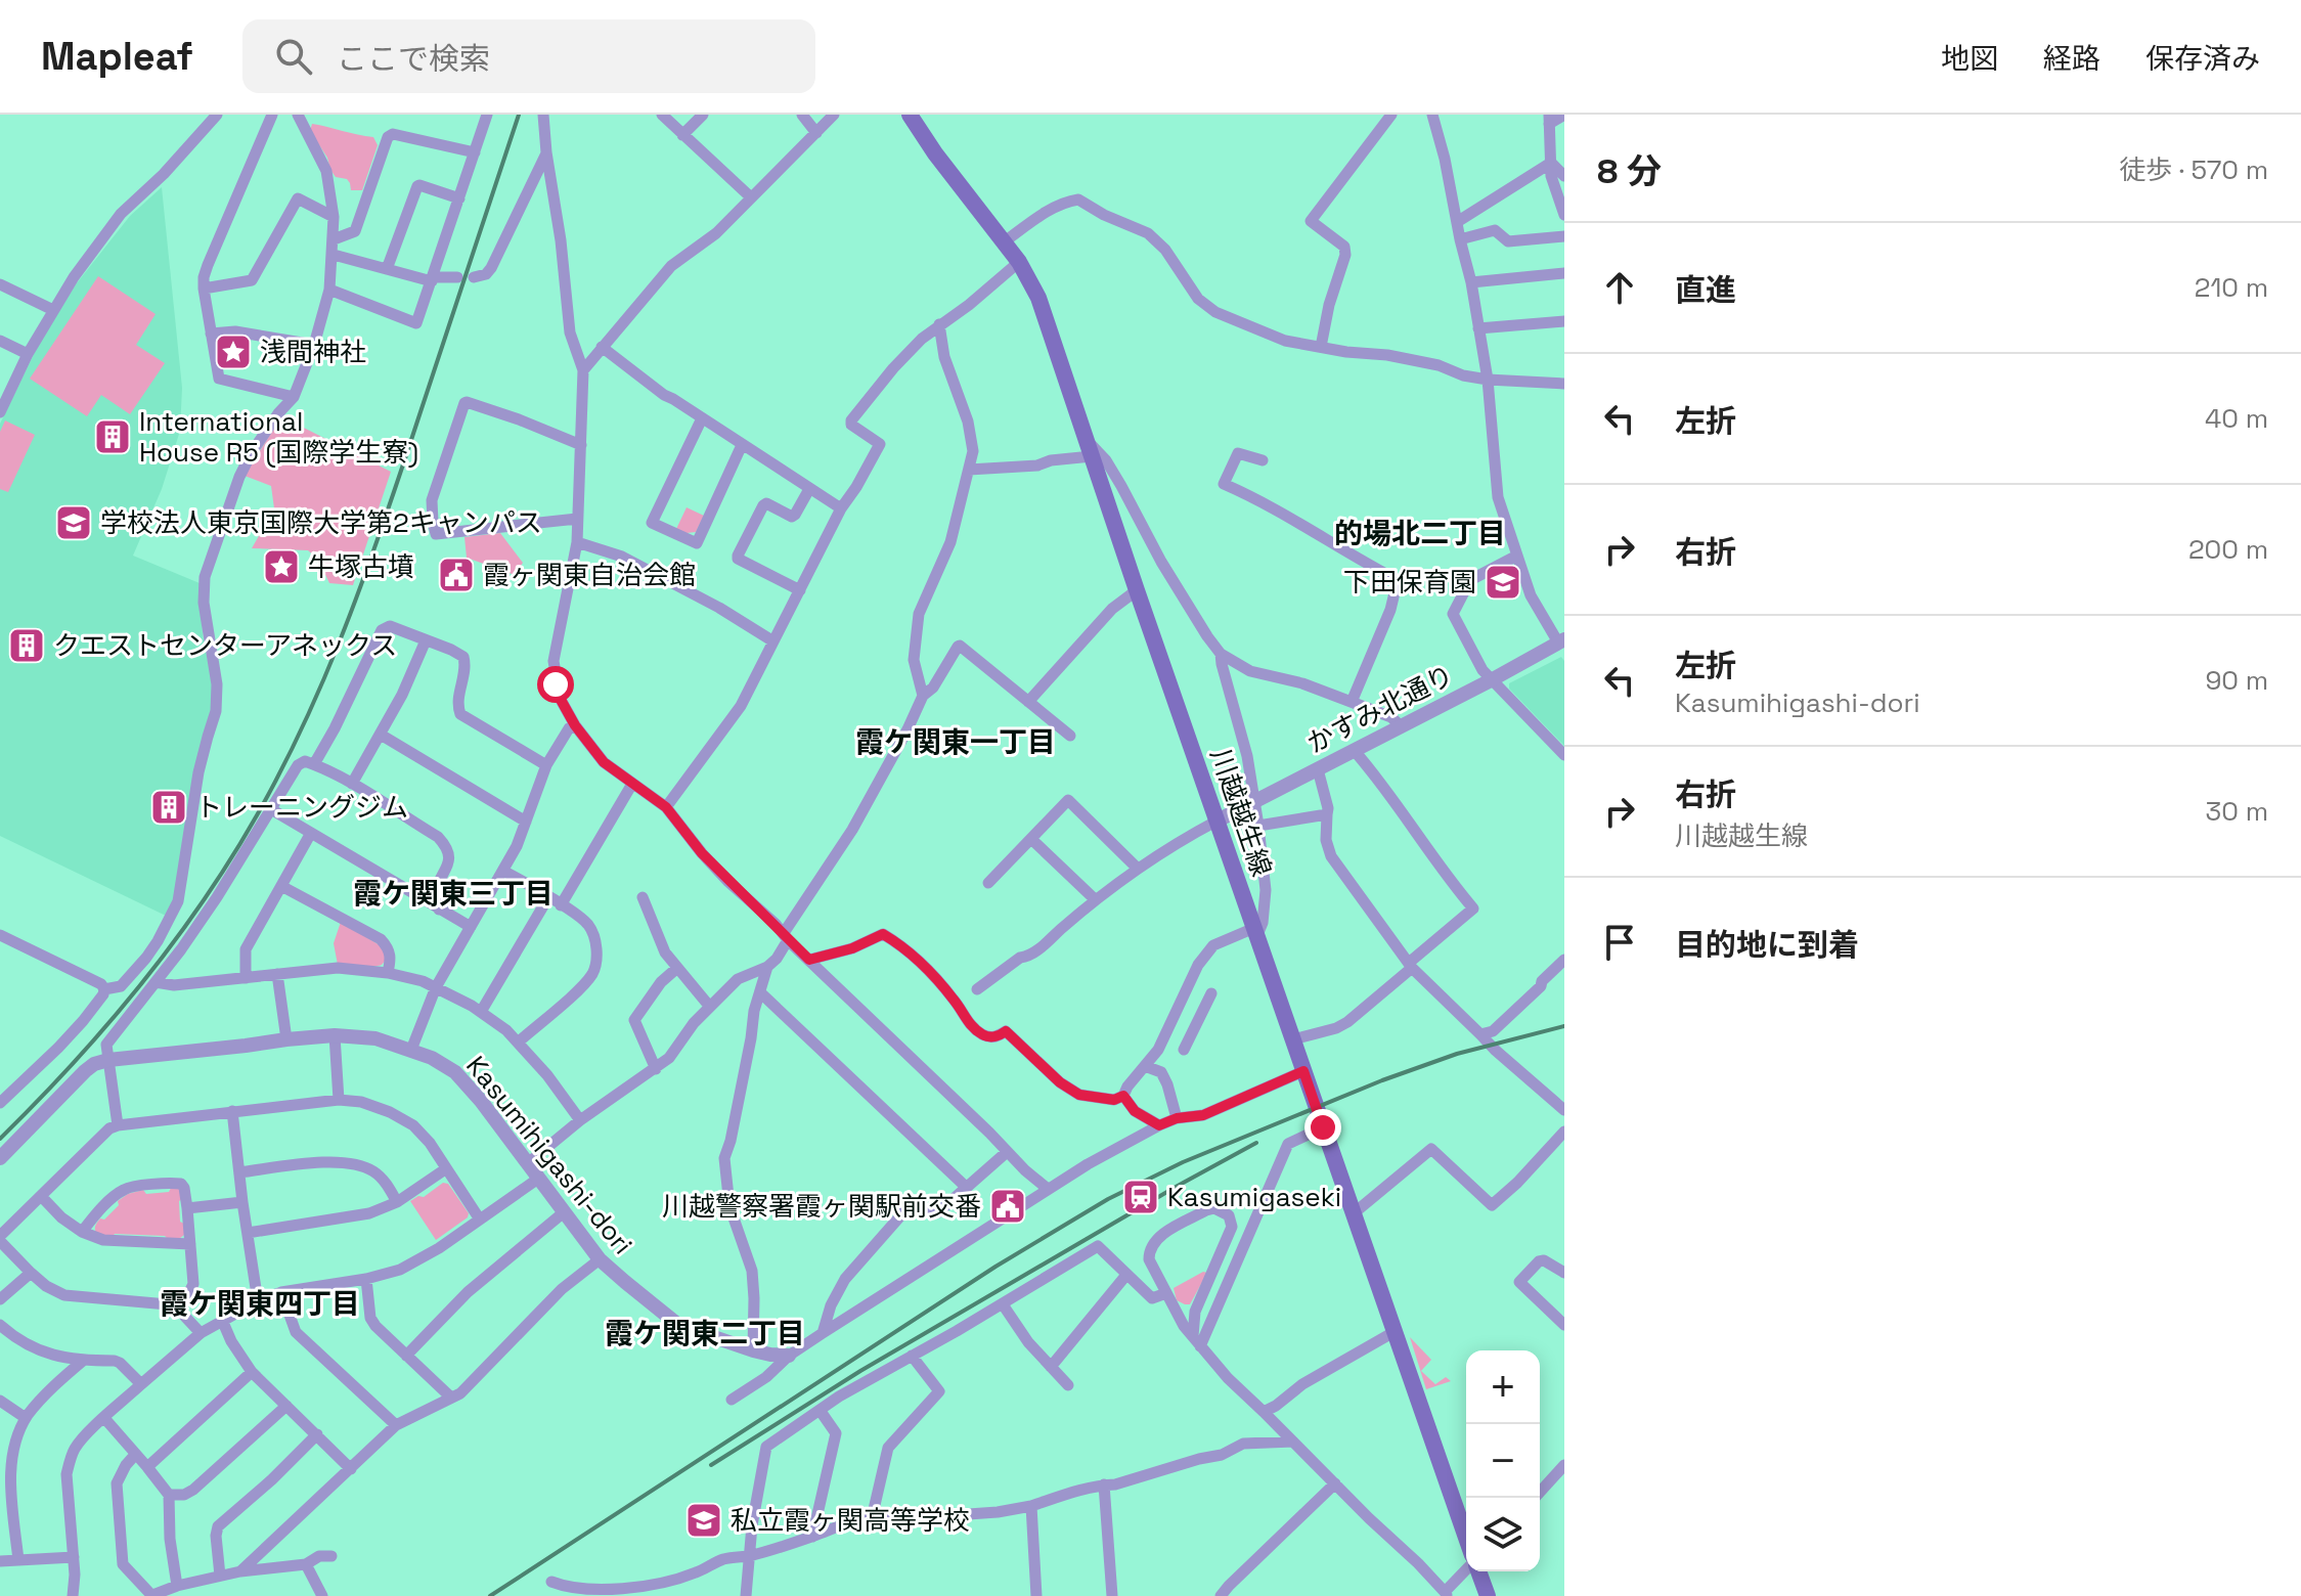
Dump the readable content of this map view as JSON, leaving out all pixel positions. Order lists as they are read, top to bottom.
{
  "streets": {
    "main road": ["川越越生線"],
    "street": ["かすみ北通り", "Kasumihigashi-dori"]
  },
  "crossings": [
    ["かすみ北通り", "川越越生線"]
  ],
  "districts": [
    "的場北二丁目",
    "霞ケ関東一丁目",
    "霞ケ関東三丁目",
    "霞ケ関東四丁目",
    "霞ケ関東二丁目"
  ],
  "places": {
    "place": ["浅間神社", "牛塚古墳"],
    "building": ["International House R5 (国際学生寮)", "クエストセンターアネックス", "トレーニングジム"],
    "school or university": ["学校法人東京国際大学第2キャンパス", "下田保育園", "私立霞ヶ関高等学校"],
    "public building": ["霞ヶ関東自治会館", "川越警察署霞ヶ関駅前交番"],
    "station": ["Kasumigaseki"]
  },
  "page": {
    "header": "Mapleaf",
    "search": "ここで検索",
    "nav": ["地図", "経路", "保存済み"],
    "heading": ["8 分", "徒歩 · 570 m"],
    "list": [
      ["直進", "210 m"],
      ["左折", "40 m"],
      ["右折", "200 m"],
      ["左折", "Kasumihigashi-dori", "90 m"],
      ["右折", "川越越生線", "30 m"],
      "目的地に到着"
    ],
    "map_buttons": ["+", "−"]
  }
}
